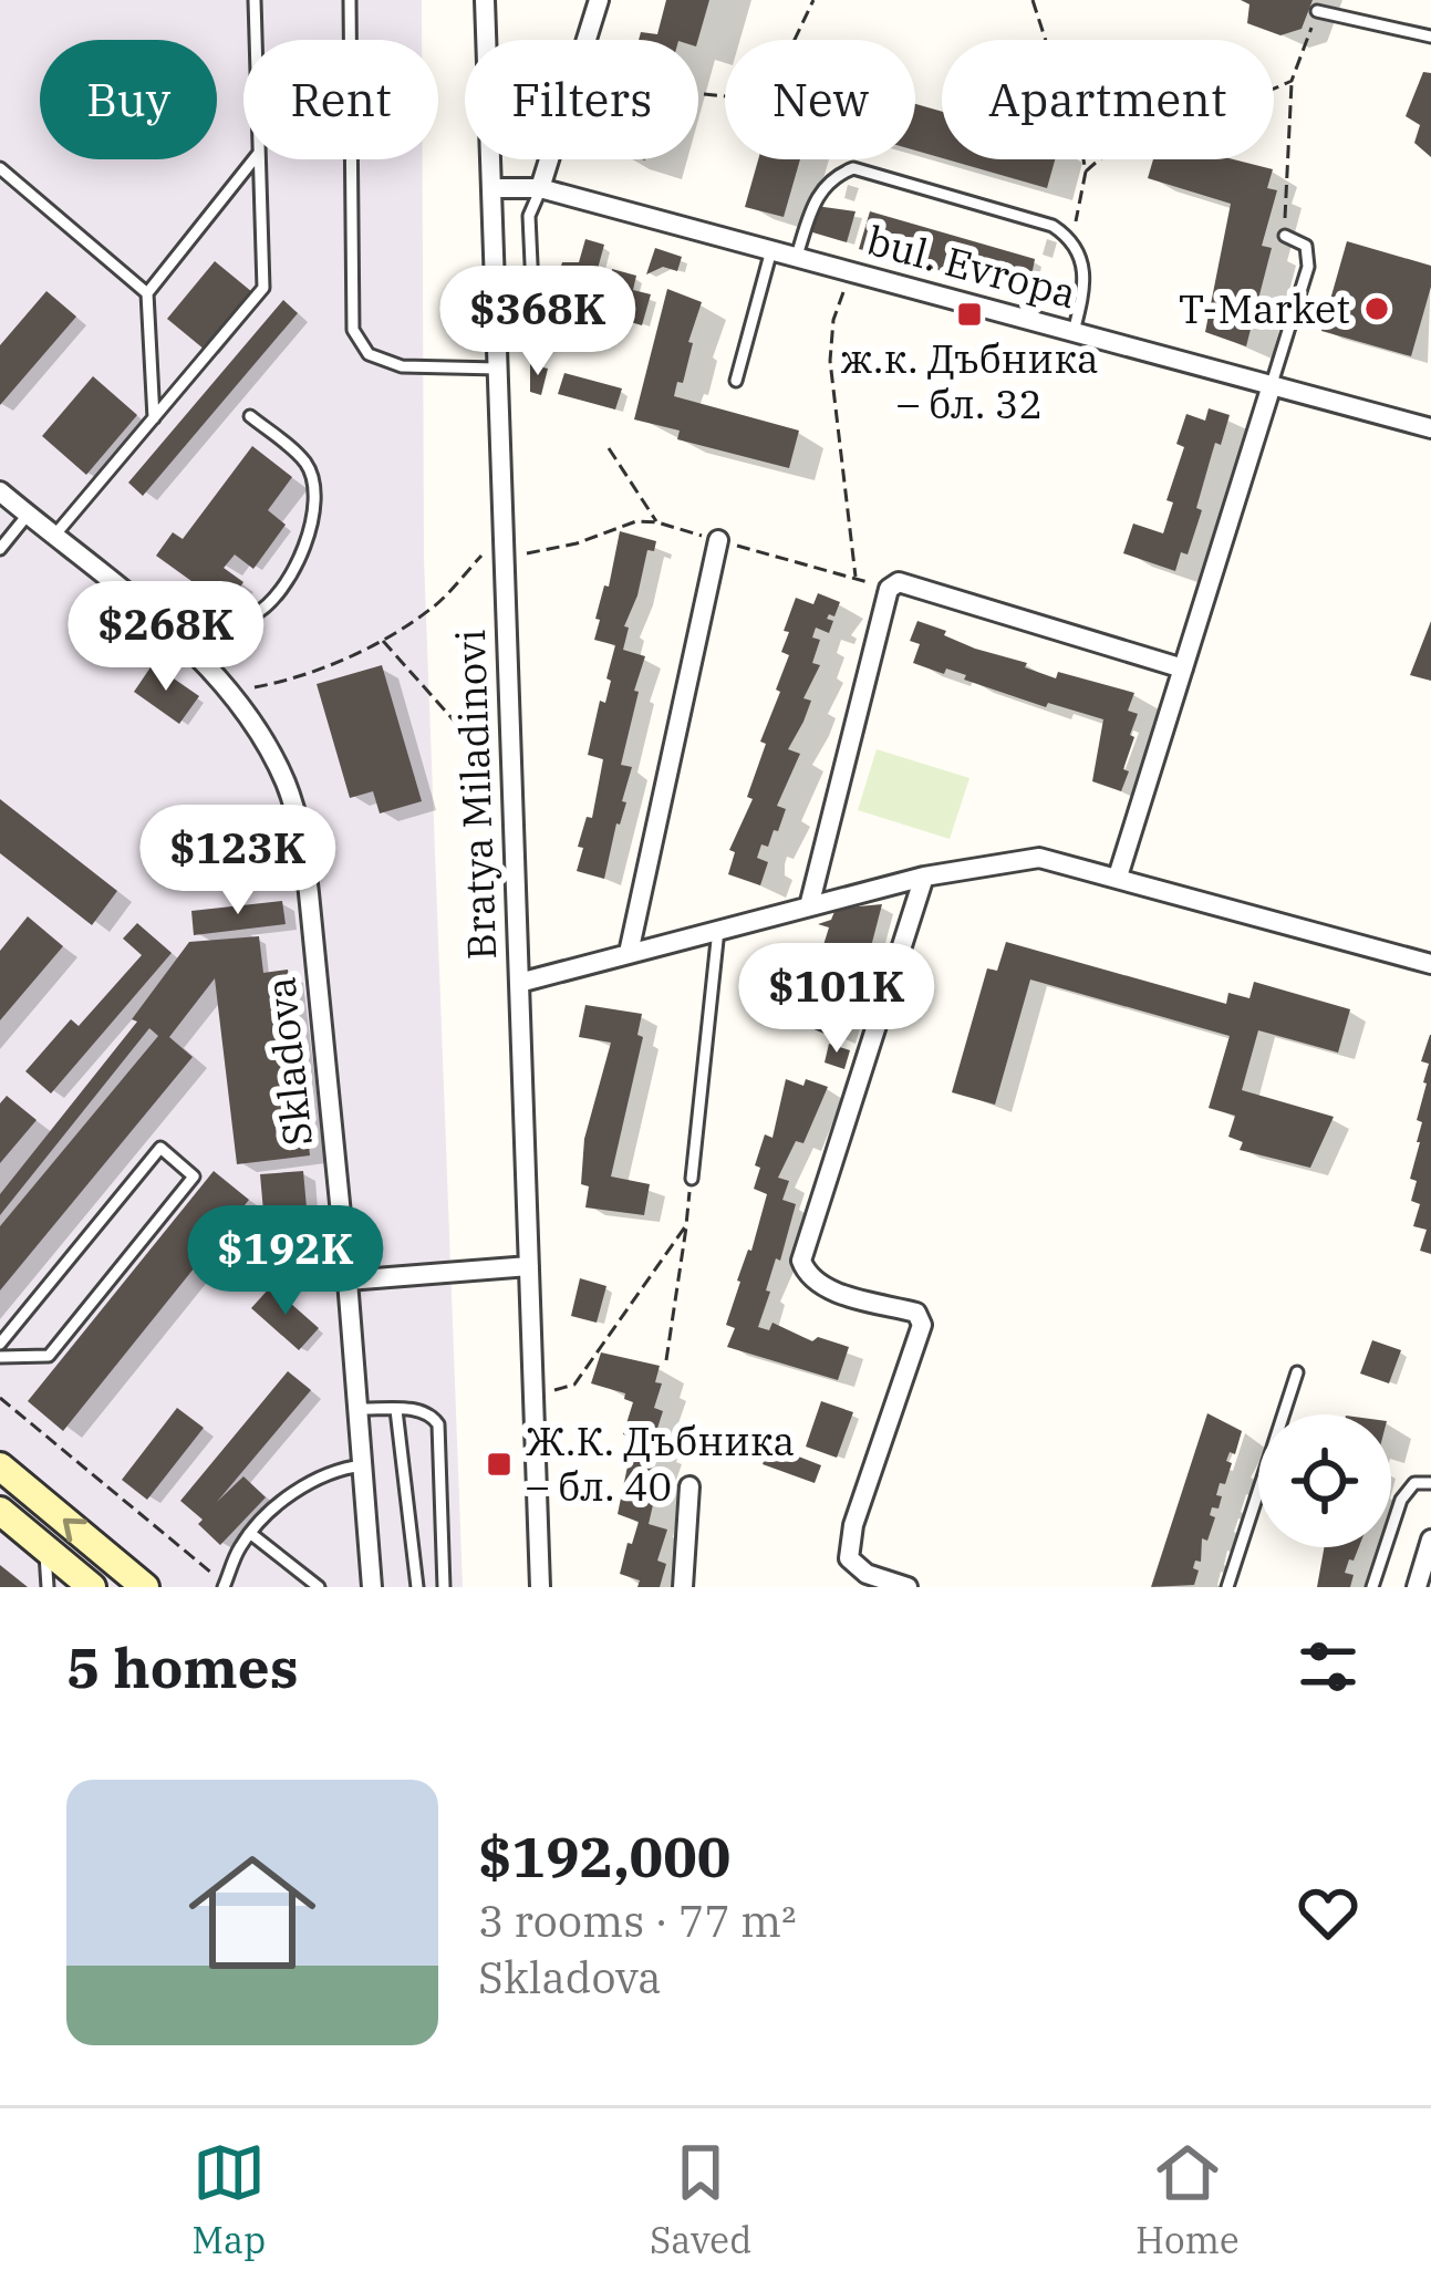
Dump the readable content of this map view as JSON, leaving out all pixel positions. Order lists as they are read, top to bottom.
{
  "streets": {
    "street": ["bul. Evropa", "Bratya Miladinovi", "Skladova"]
  },
  "crossings": [
    ["bul. Evropa", "Bratya Miladinovi"]
  ],
  "places": {
    "other": ["T-Market"],
    "transit": ["ж.к. Дъбника – бл. 32", "Ж.К. Дъбника – бл. 40"]
  },
  "page": {
    "chip": [
      "Buy",
      "Rent",
      "Filters",
      "New",
      "Apartment"
    ],
    "price": [
      "$368K",
      "$268K",
      "$123K",
      "$101K",
      "$192K"
    ],
    "heading": "5 homes",
    "list": [
      {
        "name": "$192,000",
        "note": "3 rooms · 77 m² · Skladova"
      }
    ],
    "tabs": ["Map", "Saved", "Home"]
  }
}
